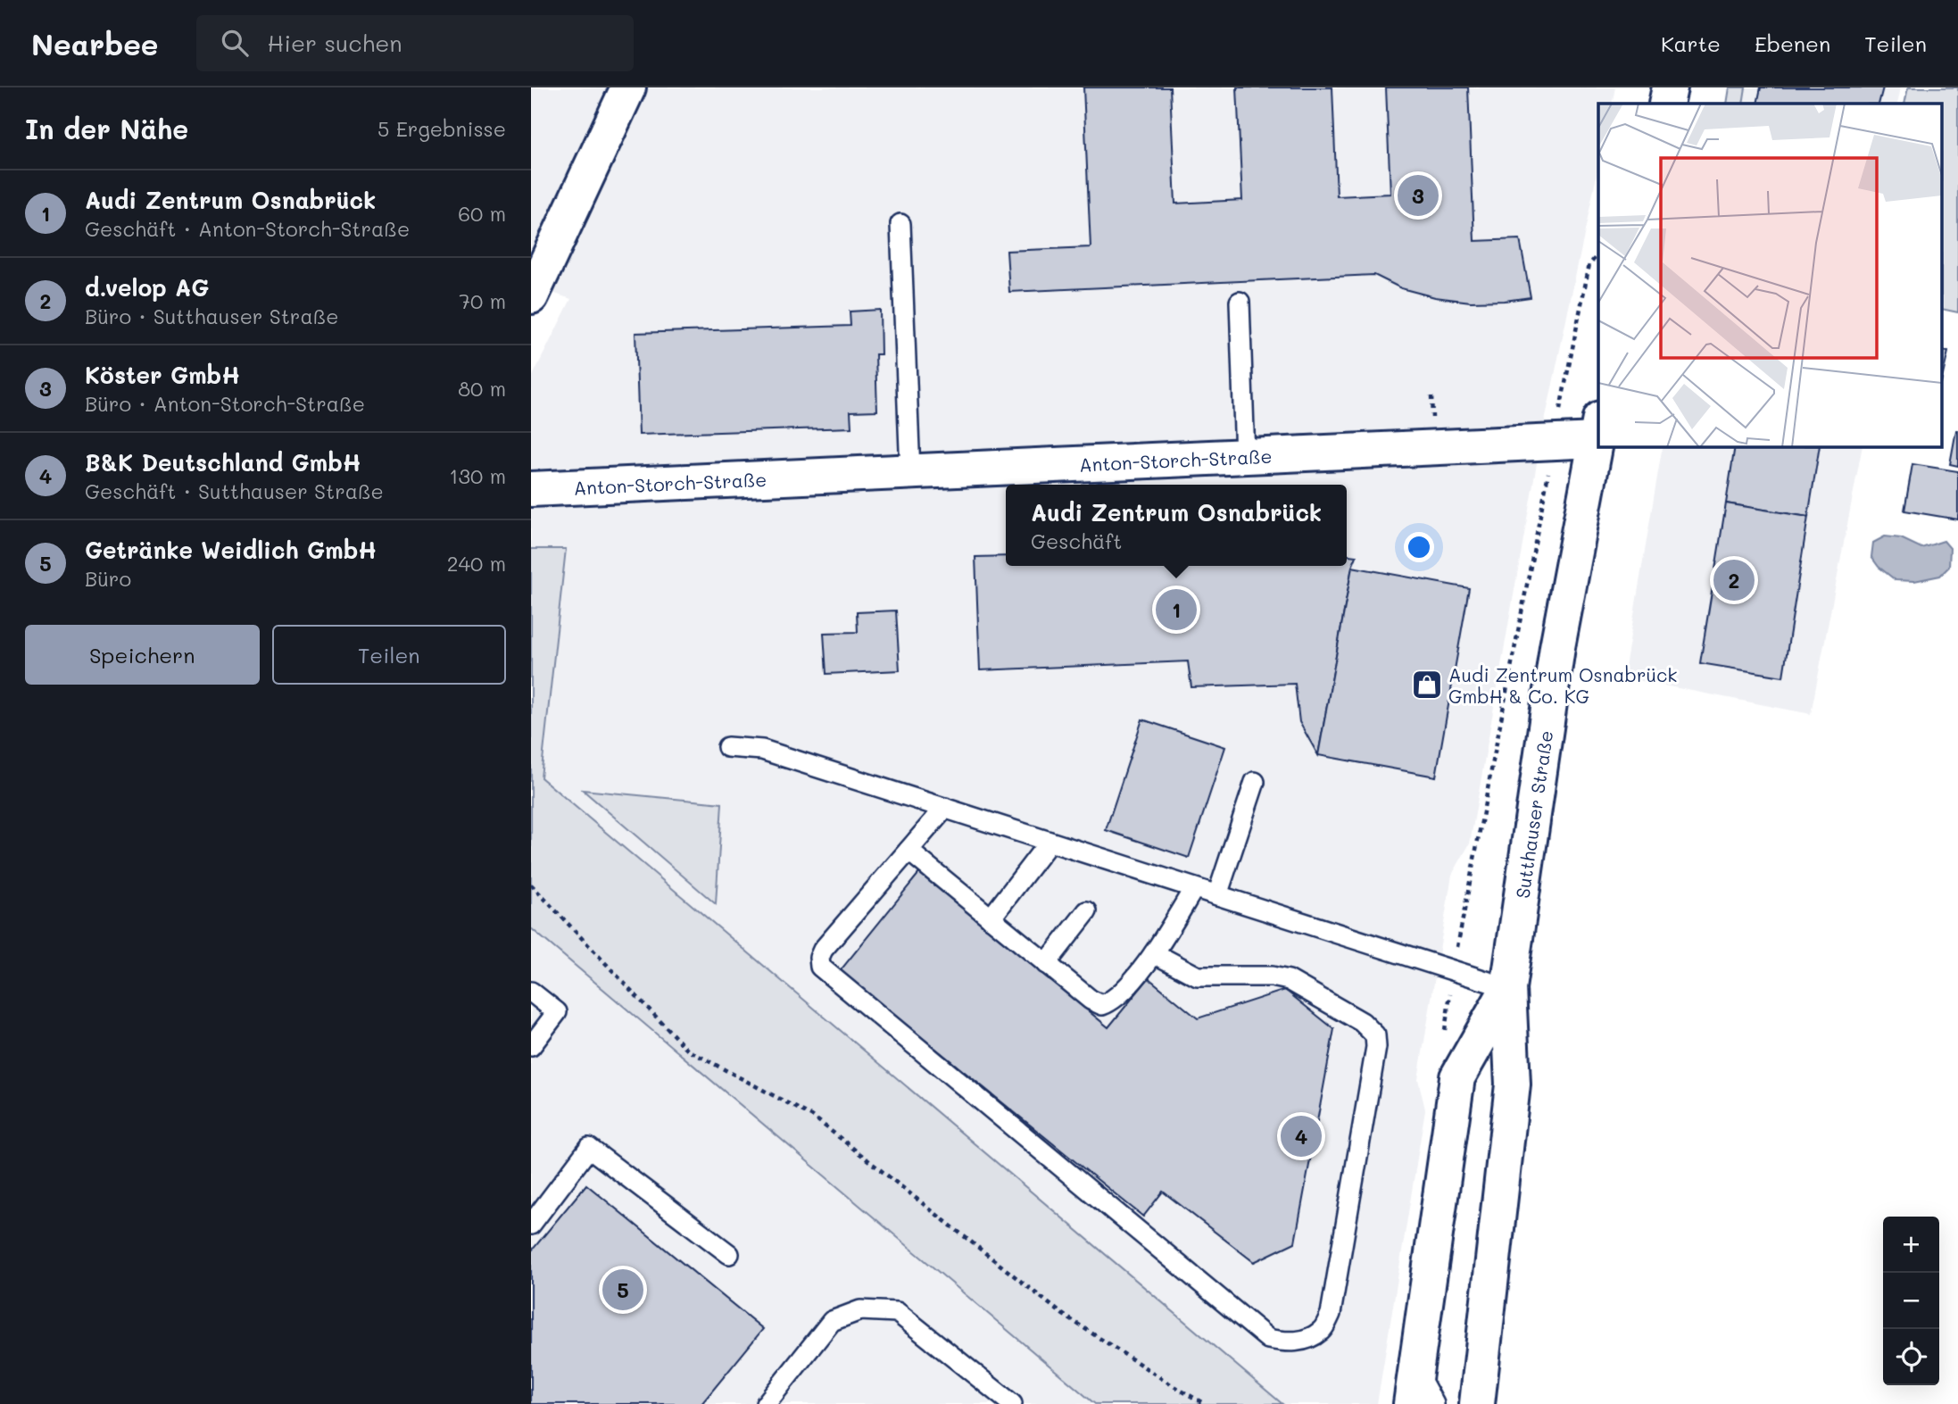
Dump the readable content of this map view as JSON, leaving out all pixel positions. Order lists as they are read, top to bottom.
{
  "streets": {
    "street": ["Anton-Storch-Straße", "Sutthauser Straße"]
  },
  "crossings": [
    ["Anton-Storch-Straße", "Sutthauser Straße"]
  ],
  "places": {
    "shop": ["Audi Zentrum Osnabrück GmbH & Co. KG"]
  },
  "page": {
    "header": "Nearbee",
    "search": "Hier suchen",
    "nav": ["Karte", "Ebenen", "Teilen"],
    "heading": ["In der Nähe", "5 Ergebnisse"],
    "list": [
      {
        "mark": "1",
        "name": "Audi Zentrum Osnabrück",
        "note": "Geschäft · Anton-Storch-Straße",
        "value": "60 m"
      },
      {
        "mark": "2",
        "name": "d.velop AG",
        "note": "Büro · Sutthauser Straße",
        "value": "70 m"
      },
      {
        "mark": "3",
        "name": "Köster GmbH",
        "note": "Büro · Anton-Storch-Straße",
        "value": "80 m"
      },
      {
        "mark": "4",
        "name": "B&K Deutschland GmbH",
        "note": "Geschäft · Sutthauser Straße",
        "value": "130 m"
      },
      {
        "mark": "5",
        "name": "Getränke Weidlich GmbH",
        "note": "Büro",
        "value": "240 m"
      }
    ],
    "pins": [
      "3",
      "2",
      "1",
      "4",
      "5"
    ],
    "popup": ["Audi Zentrum Osnabrück", "Geschäft"],
    "buttons": ["Speichern", "Teilen"],
    "map_buttons": ["+", "−"]
  }
}
